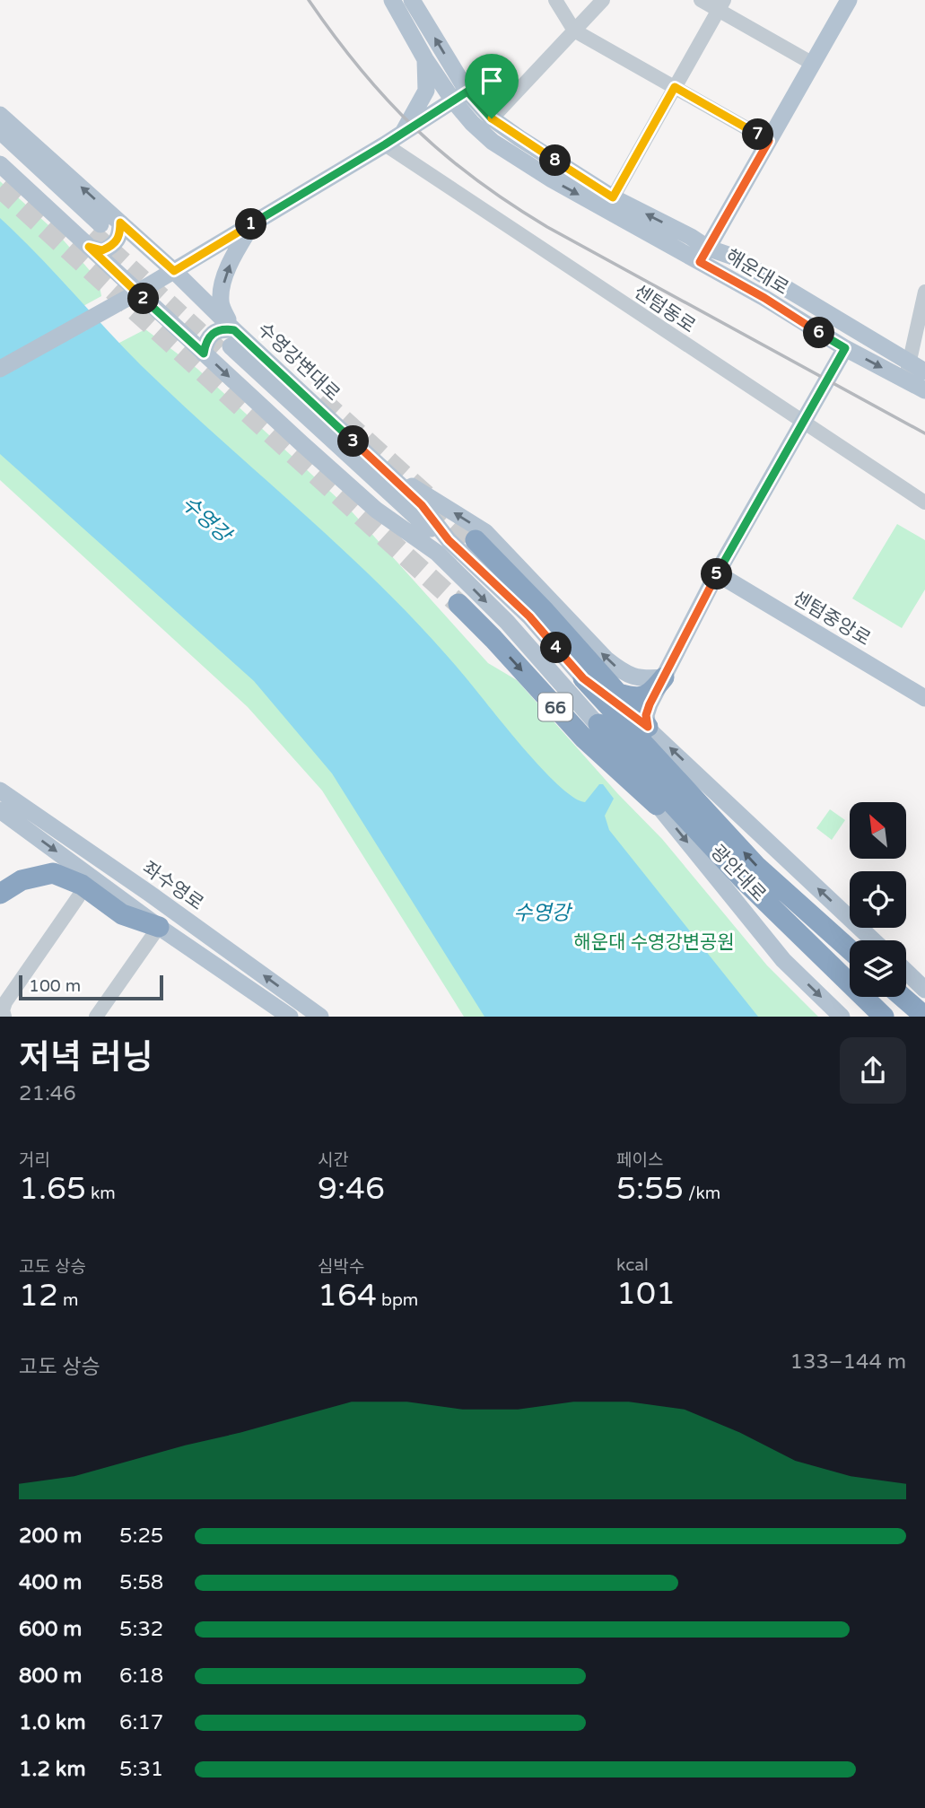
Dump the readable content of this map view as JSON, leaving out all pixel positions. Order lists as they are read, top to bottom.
{
  "streets": {
    "highway": ["66", "광안대로"],
    "main road": [
      "해운대로",
      "수영강변대로",
      "센텀중앙로",
      "좌수영로"
    ],
    "street": ["센텀동로"]
  },
  "crossings": [
    ["수영강변대로", "66"],
    ["수영강변대로", "광안대로"]
  ],
  "water": ["수영강"],
  "parks": ["해운대 수영강변공원"],
  "scale_bar": "100 m",
  "north": "top left",
  "page": {
    "pins": [
      "7",
      "8",
      "1",
      "2",
      "6",
      "3",
      "5",
      "4"
    ],
    "scale": "100 m",
    "heading": ["저녁 러닝", "21:46"],
    "stats": [
      ["거리", "1.65 km"],
      ["시간", "9:46"],
      ["페이스", "5:55 /km"],
      ["고도 상승", "12 m"],
      ["심박수", "164 bpm"],
      ["kcal", "101"]
    ],
    "chart": ["고도 상승", "133–144 m"],
    "list": [
      {
        "name": "200 m",
        "note": "5:25"
      },
      {
        "name": "400 m",
        "note": "5:58"
      },
      {
        "name": "600 m",
        "note": "5:32"
      },
      {
        "name": "800 m",
        "note": "6:18"
      },
      {
        "name": "1.0 km",
        "note": "6:17"
      },
      {
        "name": "1.2 km",
        "note": "5:31"
      }
    ]
  }
}
